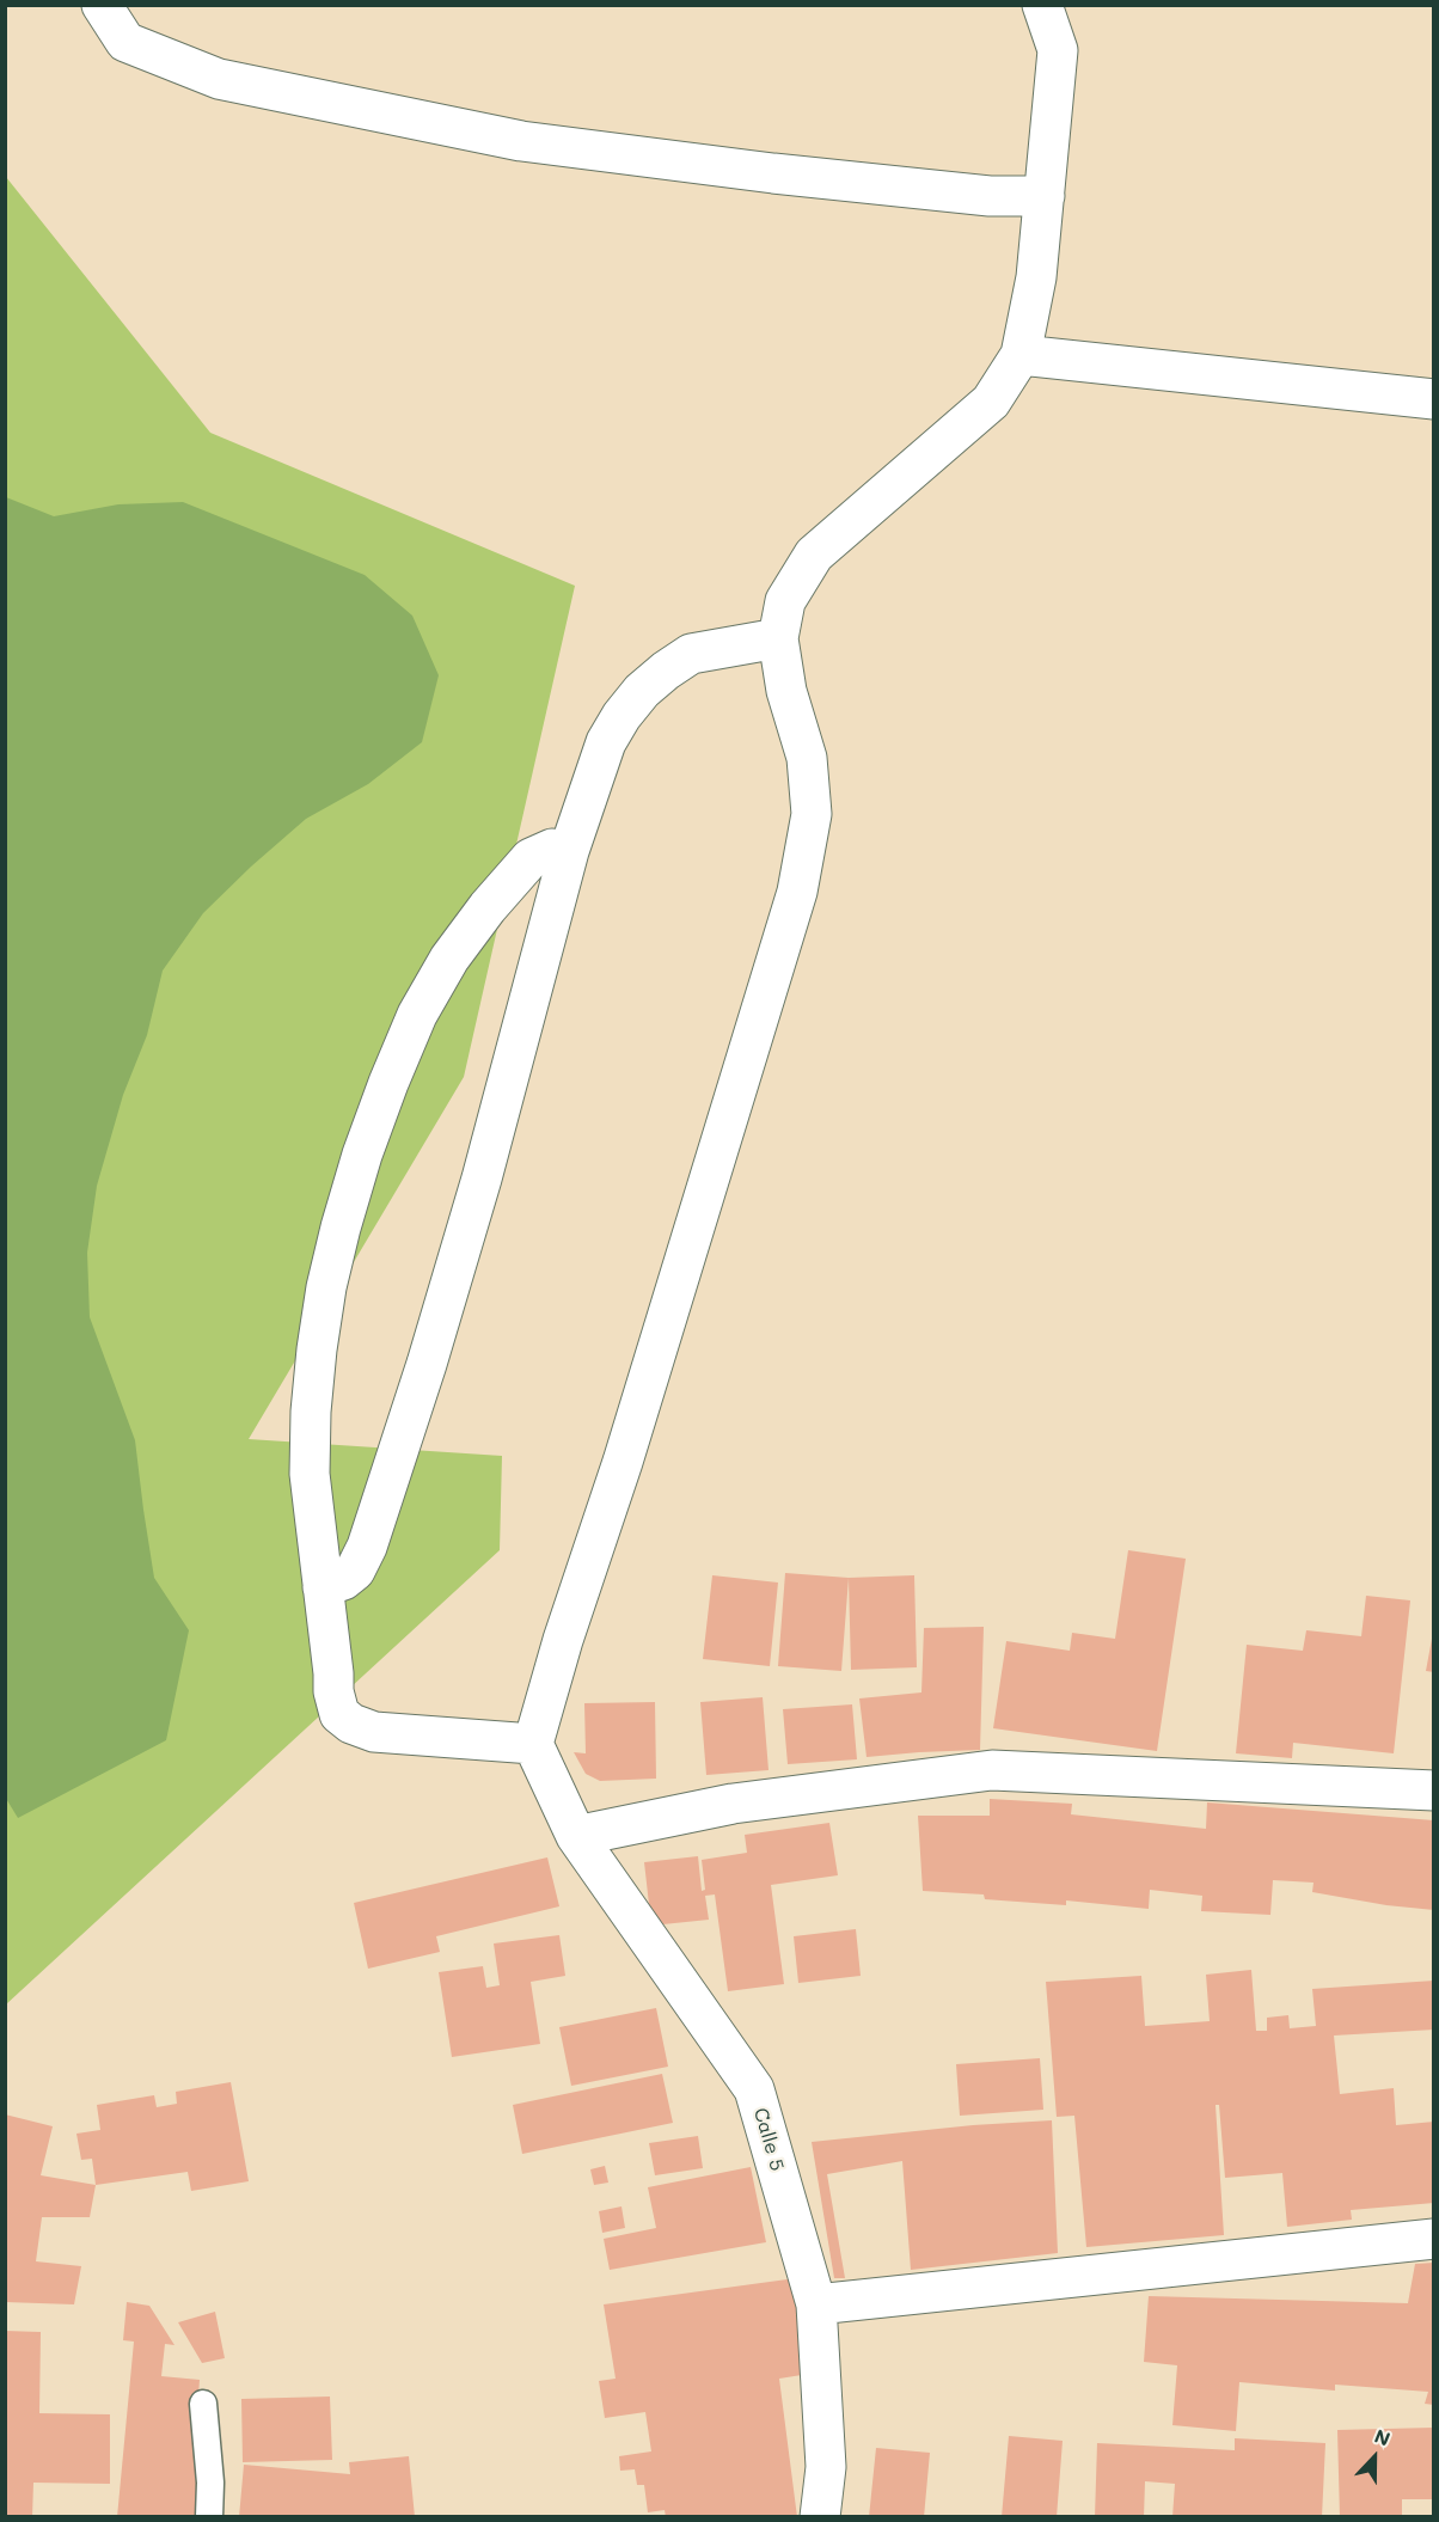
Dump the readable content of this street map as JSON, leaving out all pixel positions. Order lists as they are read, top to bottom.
{
  "streets": {
    "street": ["Calle 5"]
  },
  "north": "top"
}
